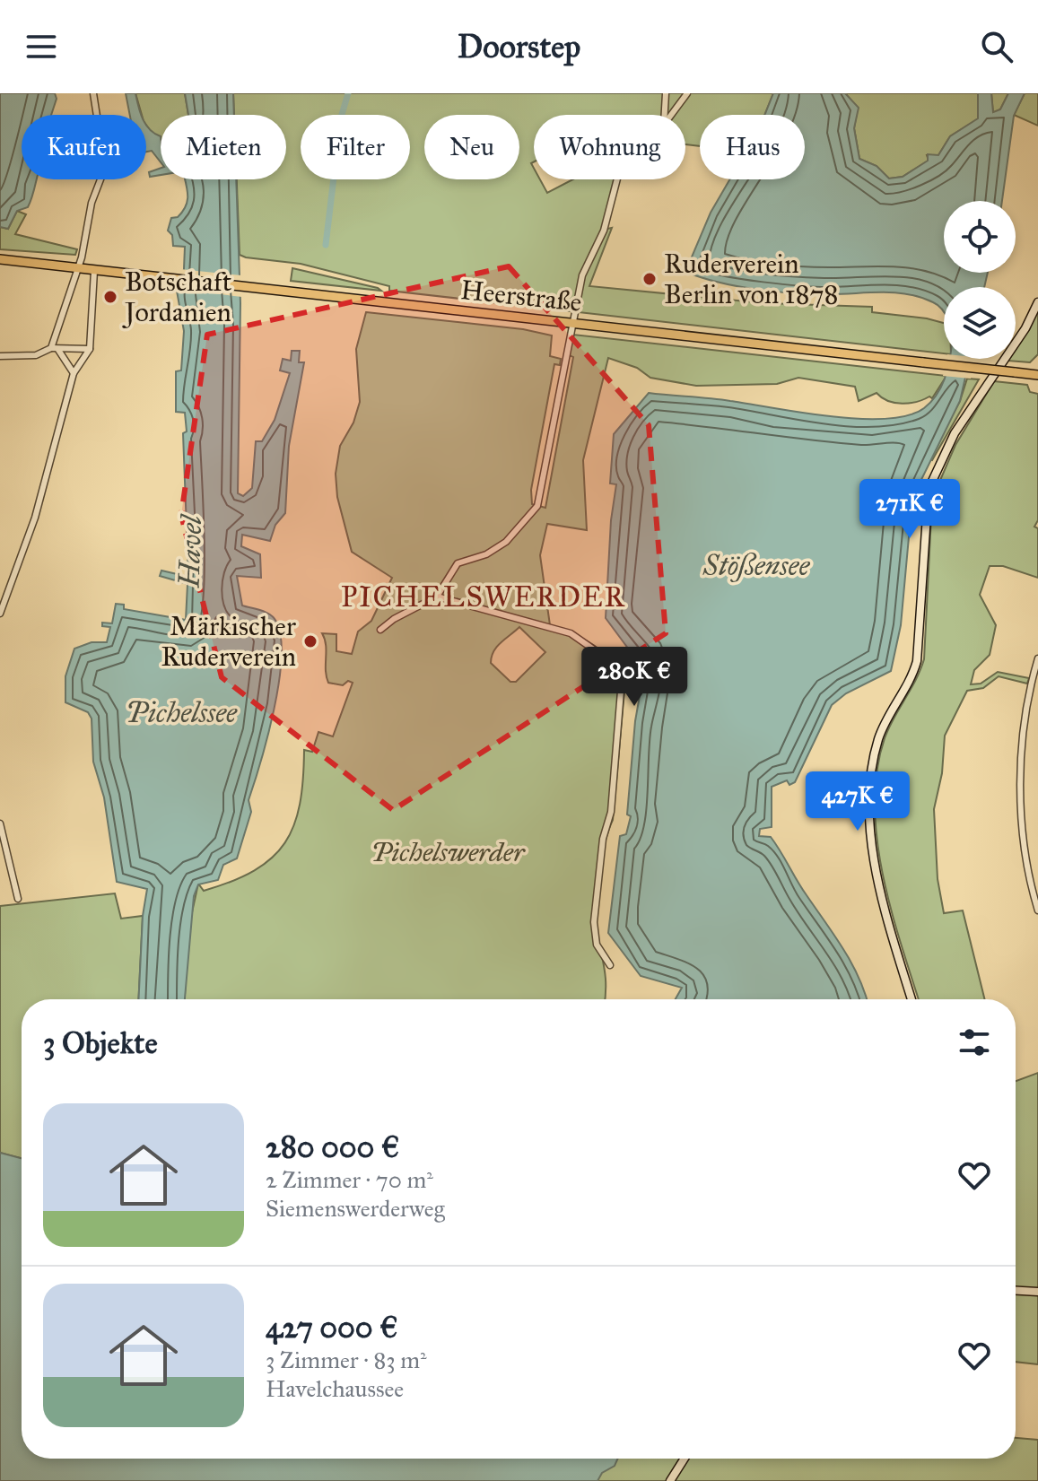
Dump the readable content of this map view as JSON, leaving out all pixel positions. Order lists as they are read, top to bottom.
{
  "streets": {
    "main road": ["Heerstraße"]
  },
  "districts": ["PICHELSWERDER"],
  "water": ["Havel", "Stößensee", "Pichelssee"],
  "parks": ["Pichelswerder"],
  "places": ["Ruderverein Berlin von 1878", "Botschaft Jordanien", "Märkischer Ruderverein"],
  "page": {
    "header": "Doorstep",
    "chip": [
      "Kaufen",
      "Mieten",
      "Filter",
      "Neu",
      "Wohnung",
      "Haus"
    ],
    "price": ["271K €", "280K €", "427K €"],
    "heading": "3 Objekte",
    "list": [
      {
        "name": "280 000 €",
        "note": "2 Zimmer · 70 m² · Siemenswerderweg"
      },
      {
        "name": "427 000 €",
        "note": "3 Zimmer · 83 m² · Havelchaussee"
      }
    ]
  }
}
